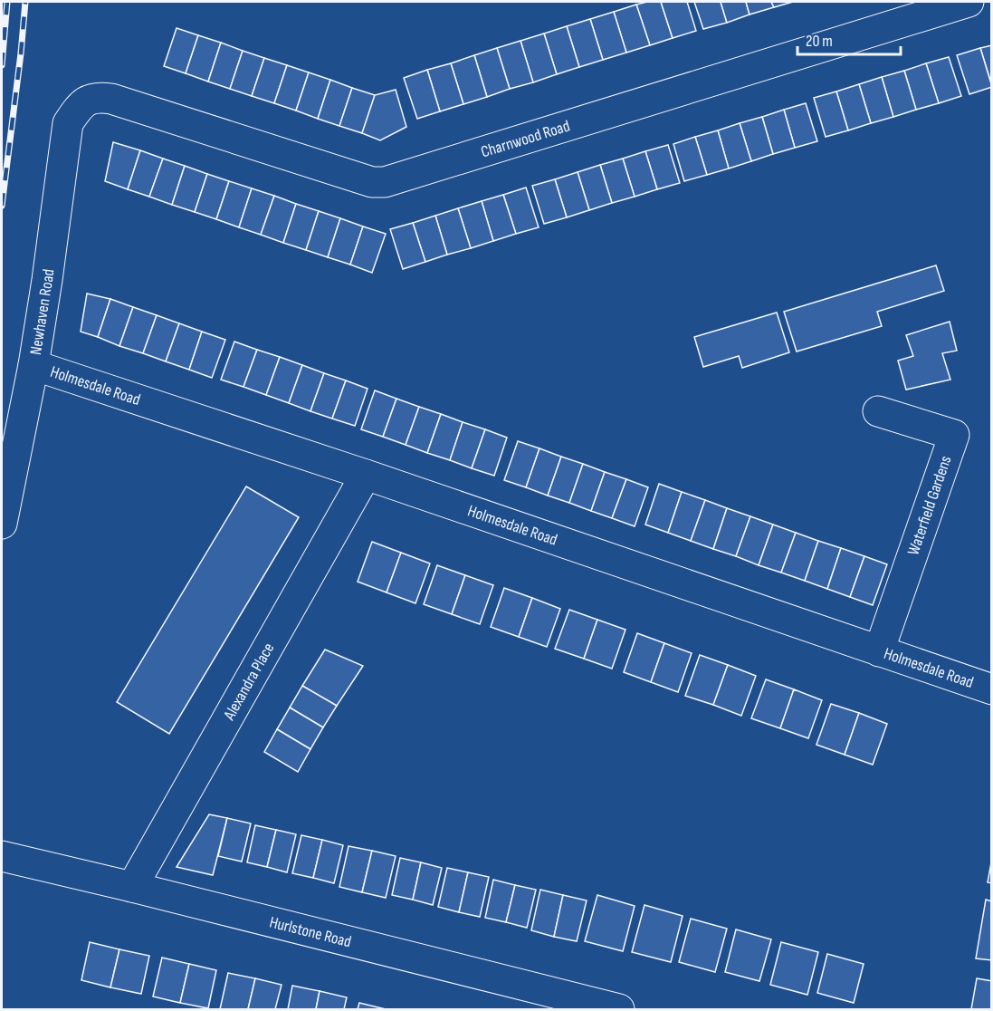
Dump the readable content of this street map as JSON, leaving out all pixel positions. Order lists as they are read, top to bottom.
{
  "streets": {
    "street": [
      "Charnwood Road",
      "Newhaven Road",
      "Holmesdale Road",
      "Waterfield Gardens",
      "Alexandra Place",
      "Hurlstone Road"
    ]
  },
  "crossings": [
    ["Charnwood Road", "Newhaven Road"],
    ["Newhaven Road", "Holmesdale Road"],
    ["Holmesdale Road", "Waterfield Gardens"],
    ["Holmesdale Road", "Alexandra Place"],
    ["Alexandra Place", "Hurlstone Road"]
  ],
  "scale_bar": "20 m"
}
